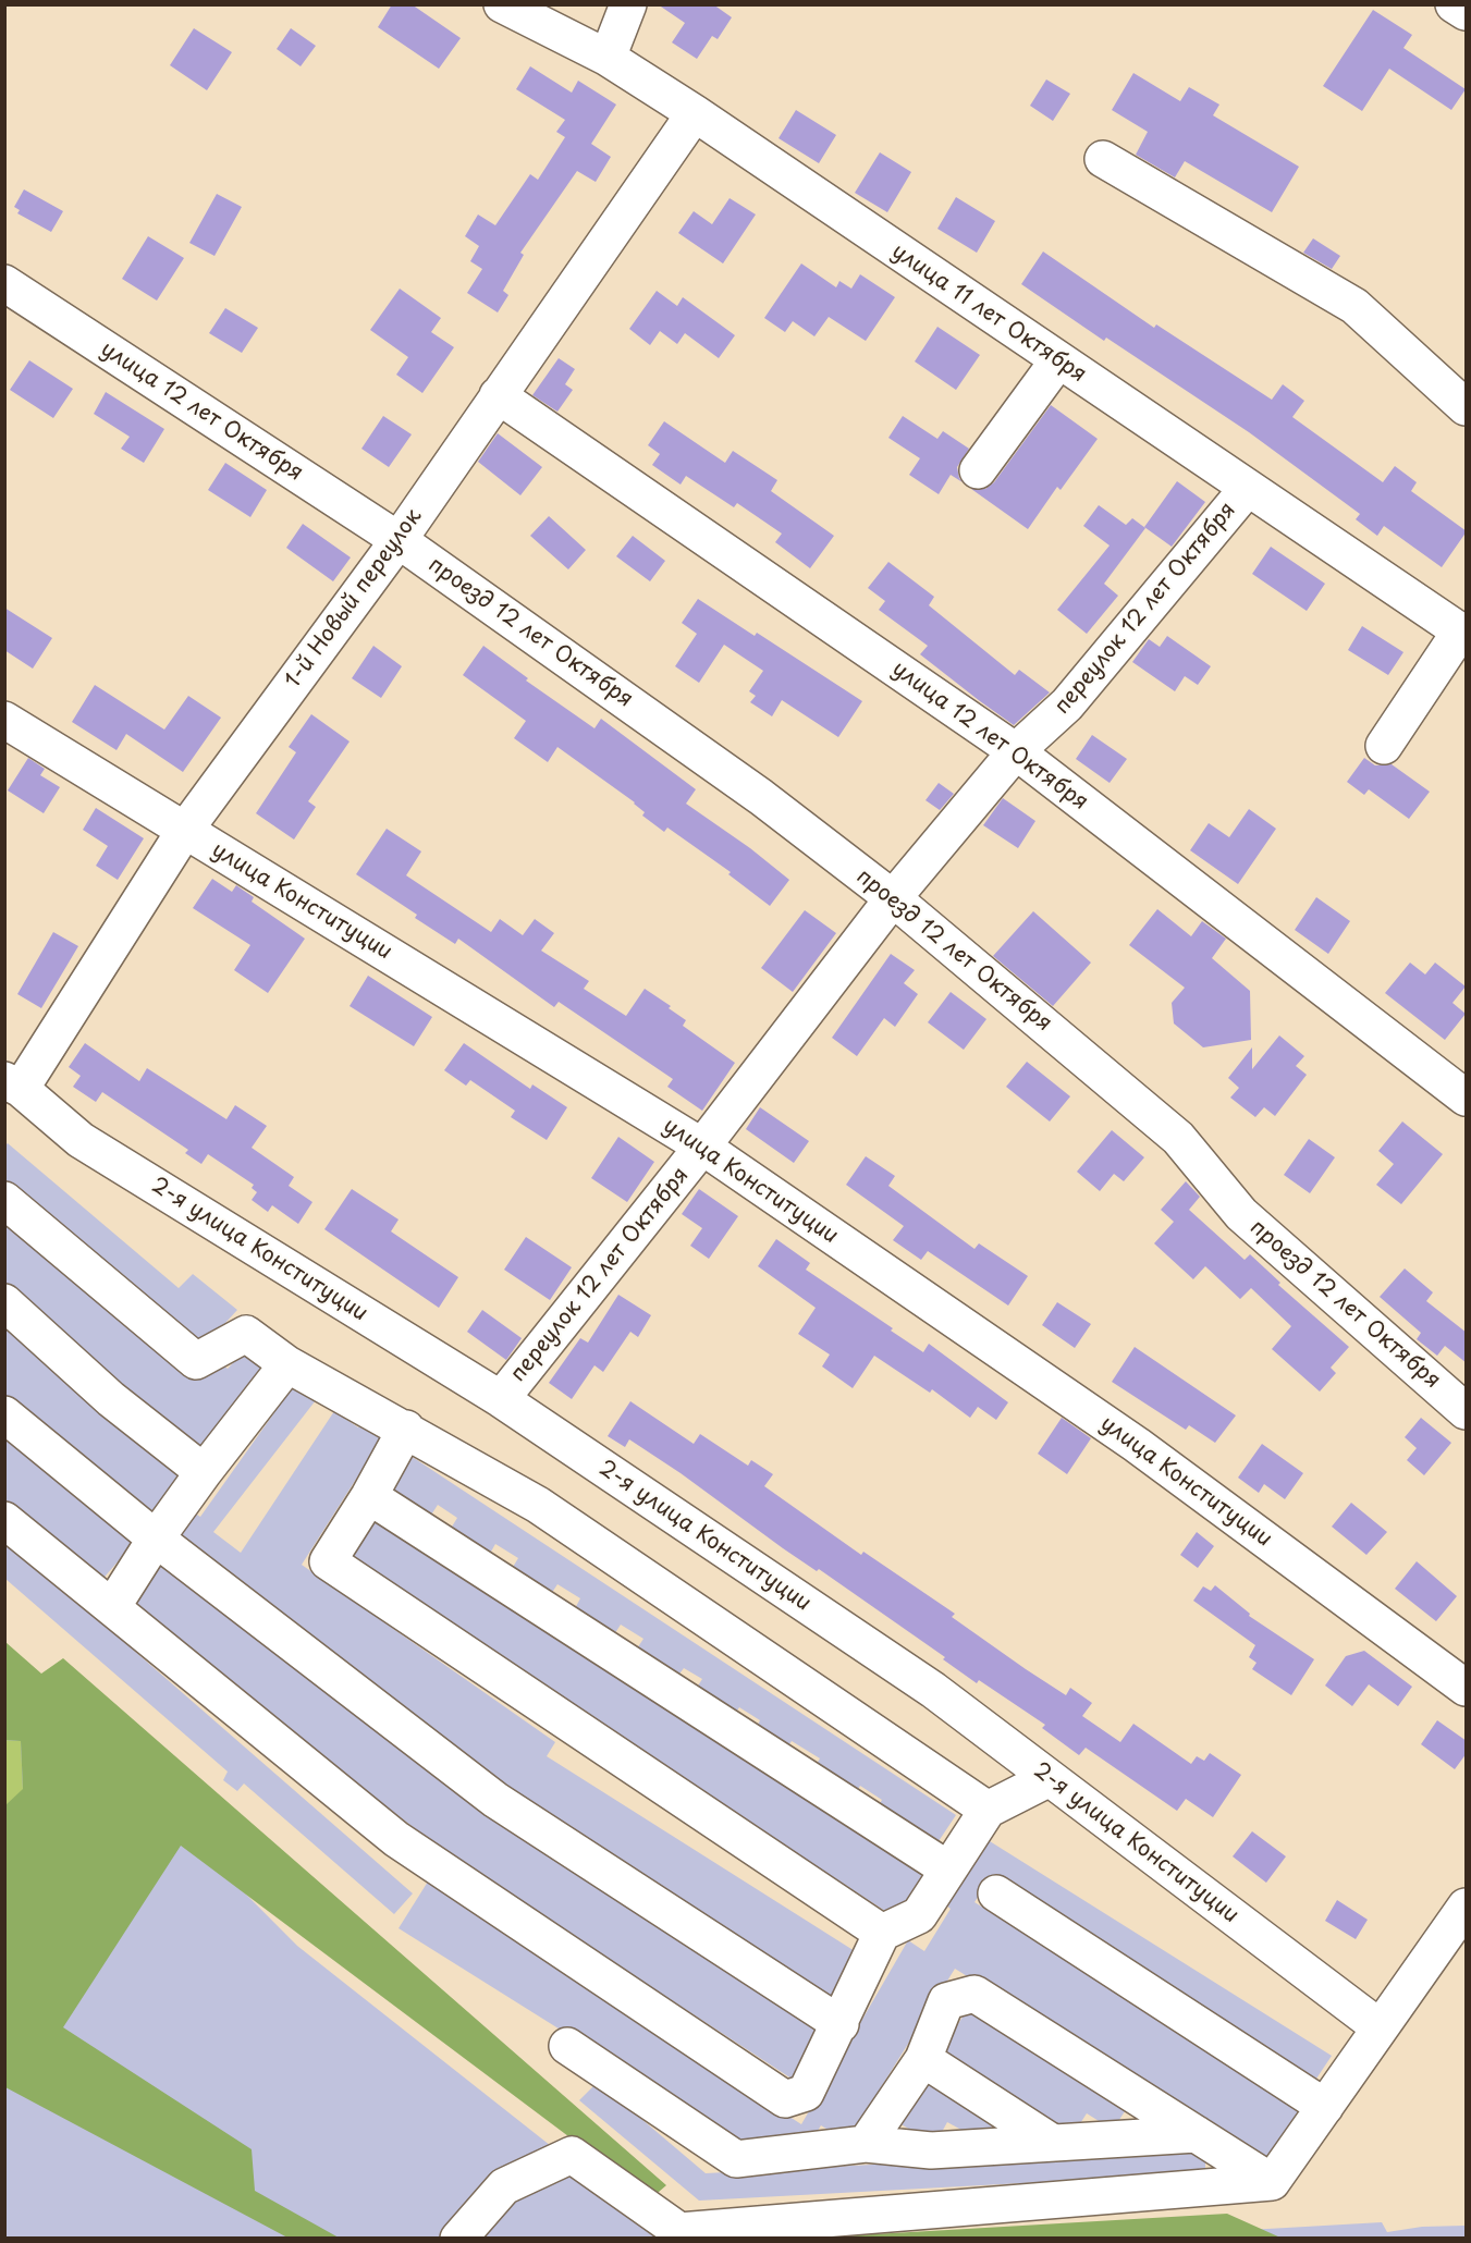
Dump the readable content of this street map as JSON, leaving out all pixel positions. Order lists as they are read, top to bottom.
{
  "streets": {
    "street": [
      "улица 11 лет Октября",
      "улица 12 лет Октября",
      "1-й Новый переулок",
      "переулок 12 лет Октября",
      "проезд 12 лет Октября",
      "улица Конституции",
      "2-я улица Конституции"
    ]
  },
  "crossings": [
    ["улица 11 лет Октября", "1-й Новый переулок"],
    ["улица 11 лет Октября", "переулок 12 лет Октября"],
    ["улица 12 лет Октября", "1-й Новый переулок"],
    ["улица 12 лет Октября", "переулок 12 лет Октября"],
    ["улица 12 лет Октября", "проезд 12 лет Октября"],
    ["1-й Новый переулок", "проезд 12 лет Октября"],
    ["1-й Новый переулок", "улица Конституции"],
    ["1-й Новый переулок", "2-я улица Конституции"],
    ["переулок 12 лет Октября", "проезд 12 лет Октября"],
    ["переулок 12 лет Октября", "улица Конституции"],
    ["переулок 12 лет Октября", "2-я улица Конституции"]
  ]
}
